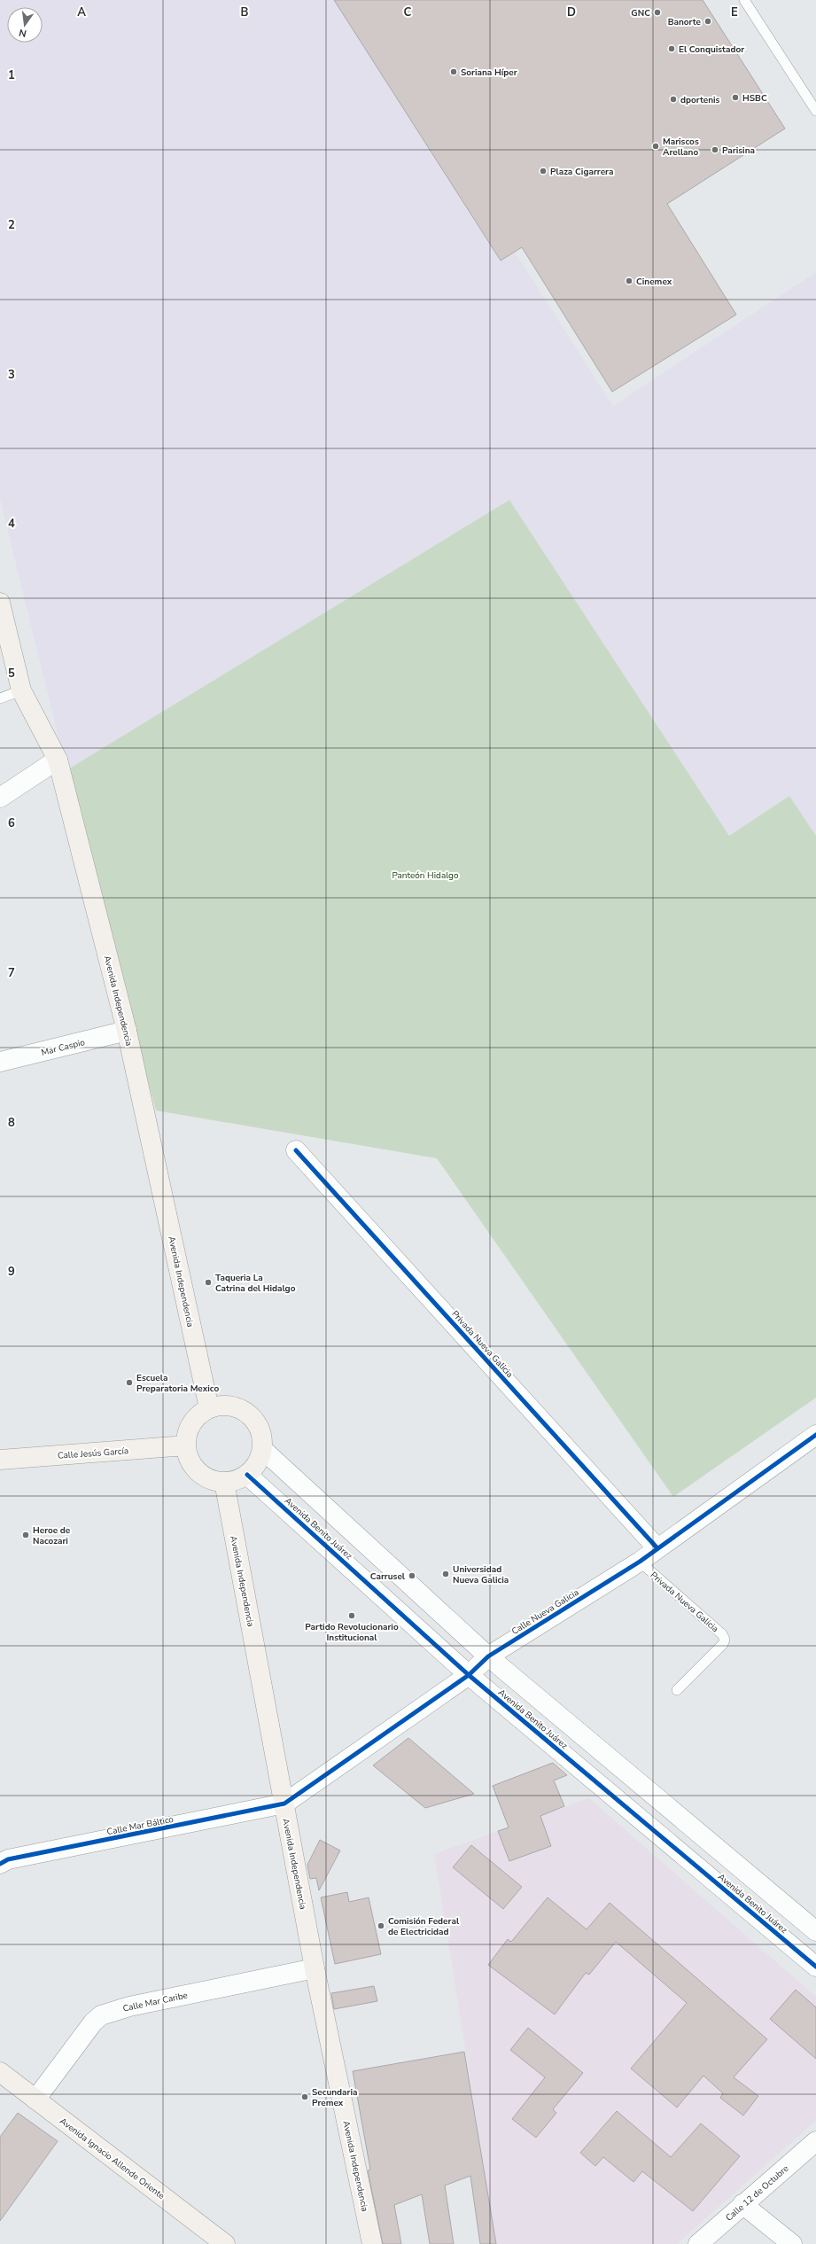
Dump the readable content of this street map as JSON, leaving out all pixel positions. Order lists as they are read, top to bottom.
{
  "streets": {
    "main road": ["Avenida Independencia", "Calle Jesús García", "Avenida Ignacio Allende Oriente"],
    "street": [
      "Mar Caspio",
      "Privada Nueva Galicia",
      "Avenida Benito Juárez",
      "Calle Nueva Galicia",
      "Calle Mar Báltico",
      "Calle Mar Caribe",
      "Calle 12 de Octubre"
    ]
  },
  "crossings": [
    ["Avenida Independencia", "Mar Caspio"],
    ["Avenida Independencia", "Calle Jesús García"],
    ["Avenida Independencia", "Avenida Benito Juárez"],
    ["Avenida Independencia", "Calle Nueva Galicia"],
    ["Avenida Independencia", "Calle Mar Báltico"],
    ["Avenida Independencia", "Calle Mar Caribe"],
    ["Privada Nueva Galicia", "Calle Nueva Galicia"],
    ["Calle Jesús García", "Avenida Benito Juárez"],
    ["Avenida Benito Juárez", "Calle Nueva Galicia"],
    ["Calle Nueva Galicia", "Calle Mar Báltico"],
    ["Calle Mar Caribe", "Avenida Ignacio Allende Oriente"]
  ],
  "parks": ["Panteón Hidalgo"],
  "places": [
    "GNC",
    "Banorte",
    "El Conquistador",
    "Soriana Híper",
    "HSBC",
    "dportenis",
    "Mariscos Arellano",
    "Parisina",
    "Plaza Cigarrera",
    "Cinemex",
    "Taqueria La Catrina del Hidalgo",
    "Escuela Preparatoria Mexico",
    "Heroe de Nacozari",
    "Universidad Nueva Galicia",
    "Carrusel",
    "Partido Revolucionario Institucional",
    "Comisión Federal de Electricidad",
    "Secundaria Premex"
  ],
  "north": "bottom",
  "grid": {
    "columns": [
      "A",
      "B",
      "C",
      "D",
      "E"
    ],
    "rows": [
      "1",
      "2",
      "3",
      "4",
      "5",
      "6",
      "7",
      "8",
      "9"
    ]
  }
}
